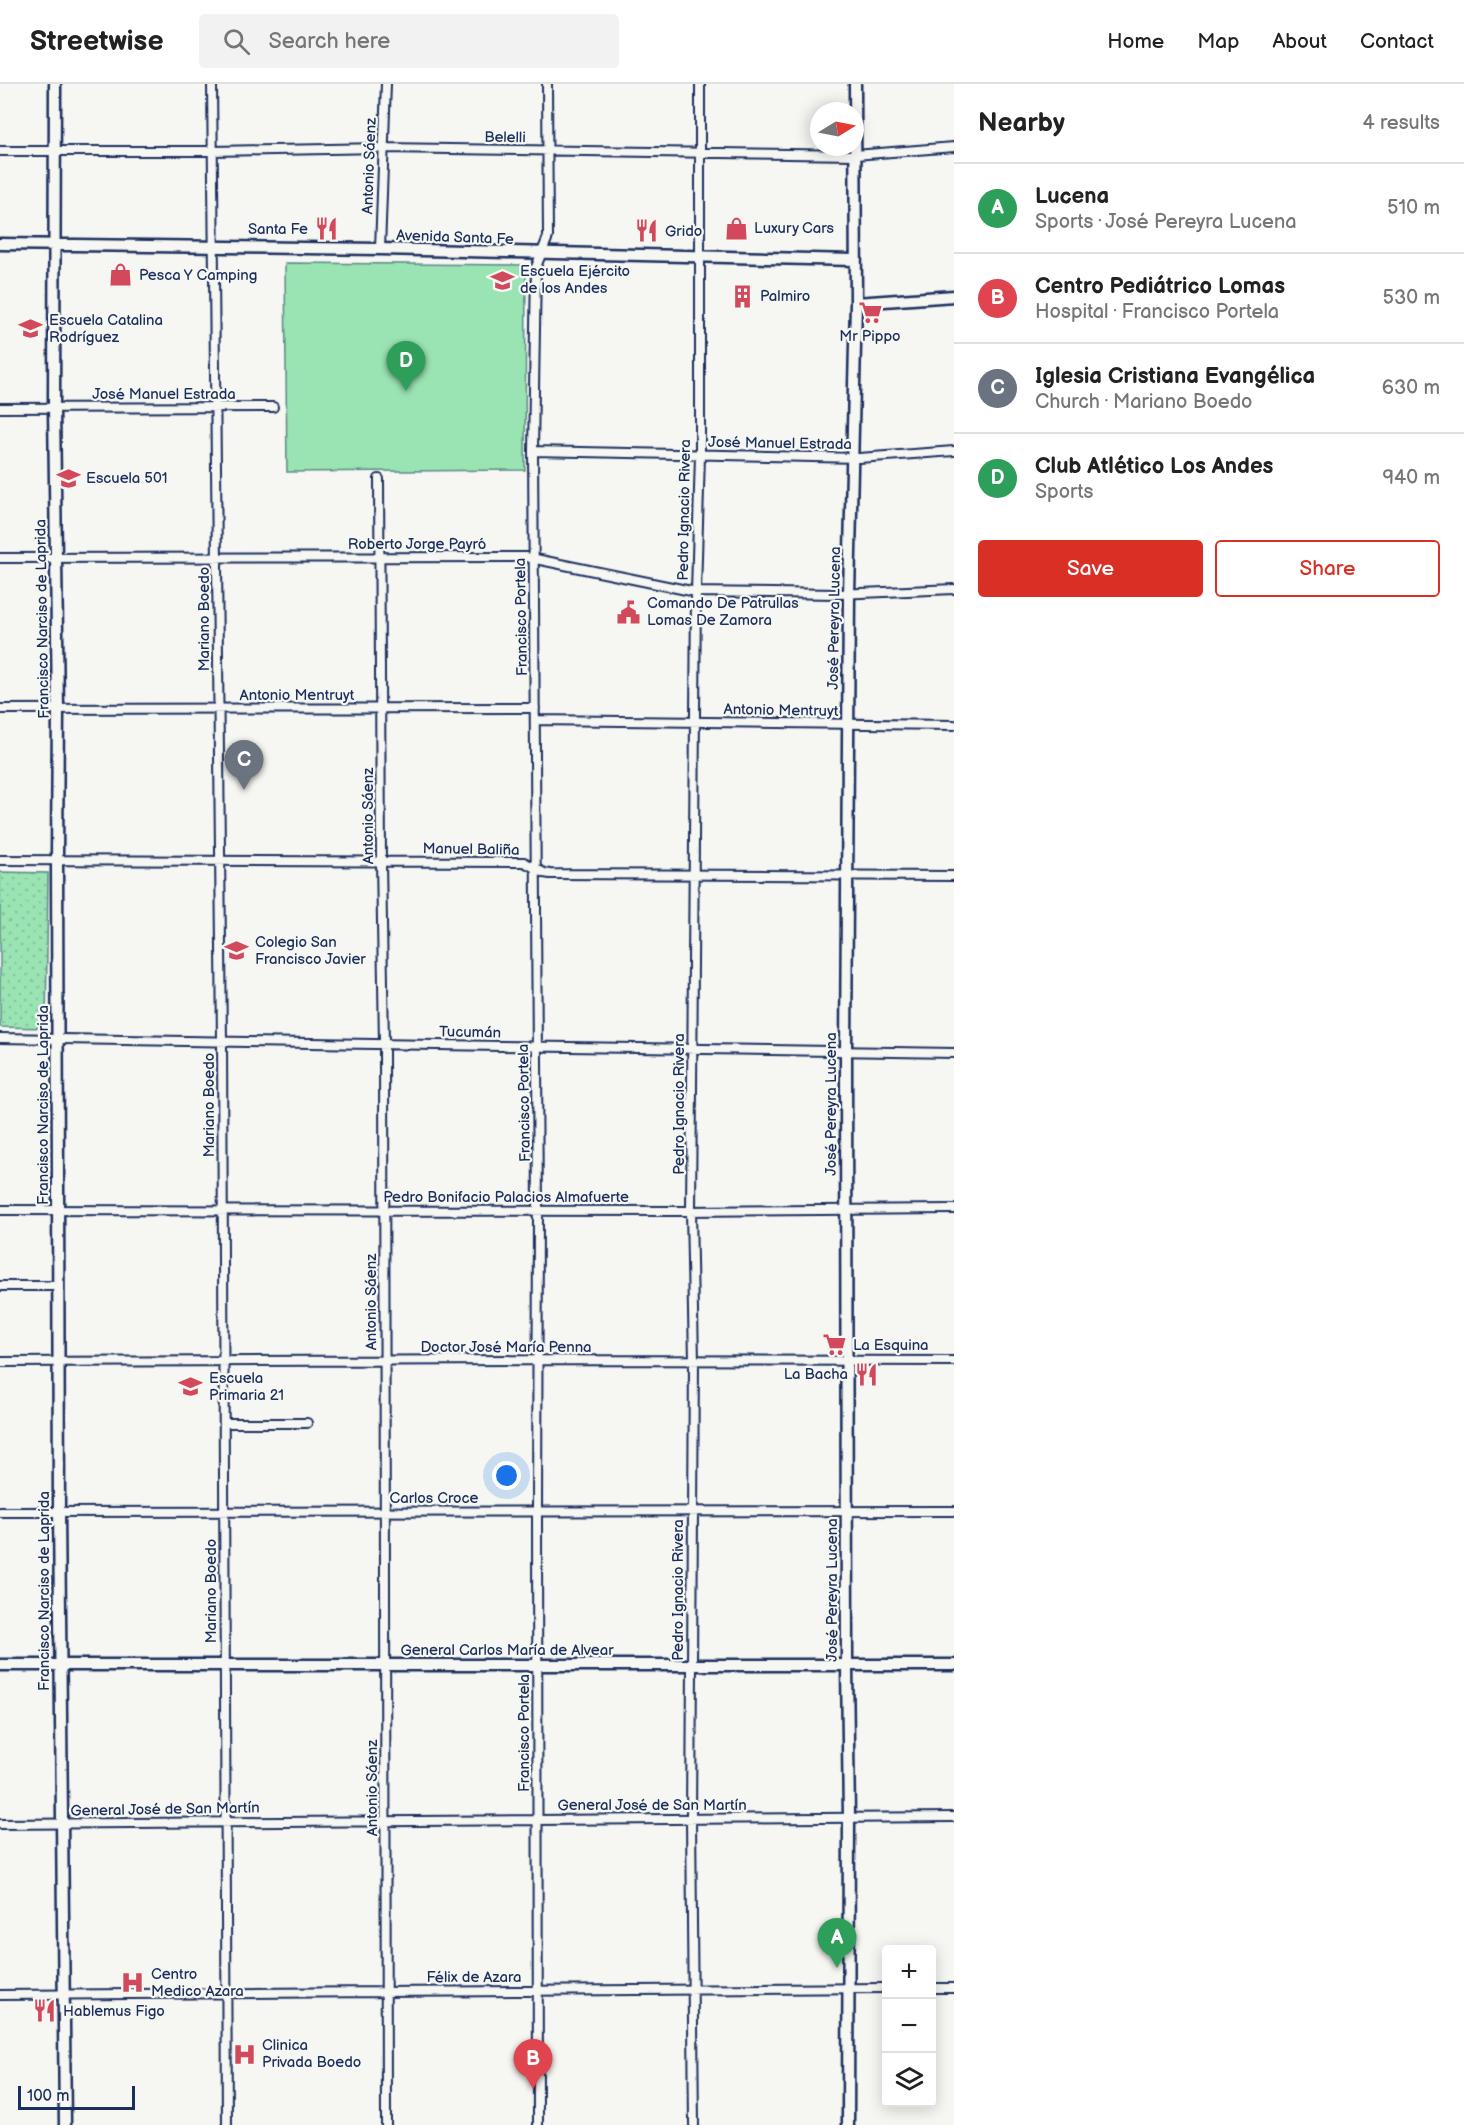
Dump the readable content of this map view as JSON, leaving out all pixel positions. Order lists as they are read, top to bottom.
{
  "streets": {
    "street": [
      "Belelli",
      "Antonio Sáenz",
      "Avenida Santa Fe",
      "José Manuel Estrada",
      "Pedro Ignacio Rivera",
      "Roberto Jorge Payró",
      "Francisco Portela",
      "José Pereyra Lucena",
      "Francisco Narciso de Laprida",
      "Mariano Boedo",
      "Antonio Mentruyt",
      "Manuel Baliña",
      "Tucumán",
      "Pedro Bonifacio Palacios Almafuerte",
      "Doctor José María Penna",
      "Carlos Croce",
      "General Carlos María de Alvear",
      "General José de San Martín",
      "Félix de Azara"
    ]
  },
  "crossings": [
    ["Belelli", "Antonio Sáenz"],
    ["Belelli", "Pedro Ignacio Rivera"],
    ["Belelli", "Francisco Portela"],
    ["Belelli", "Francisco Narciso de Laprida"],
    ["Belelli", "Mariano Boedo"],
    ["Antonio Sáenz", "Avenida Santa Fe"],
    ["Antonio Sáenz", "Roberto Jorge Payró"],
    ["Antonio Sáenz", "Antonio Mentruyt"],
    ["Antonio Sáenz", "Manuel Baliña"],
    ["Antonio Sáenz", "Tucumán"],
    ["Antonio Sáenz", "Pedro Bonifacio Palacios Almafuerte"],
    ["Antonio Sáenz", "Doctor José María Penna"],
    ["Antonio Sáenz", "Carlos Croce"],
    ["Antonio Sáenz", "General Carlos María de Alvear"],
    ["Antonio Sáenz", "General José de San Martín"],
    ["Antonio Sáenz", "Félix de Azara"],
    ["Avenida Santa Fe", "Pedro Ignacio Rivera"],
    ["Avenida Santa Fe", "Francisco Portela"],
    ["Avenida Santa Fe", "José Pereyra Lucena"],
    ["Avenida Santa Fe", "Francisco Narciso de Laprida"],
    ["Avenida Santa Fe", "Mariano Boedo"],
    ["José Manuel Estrada", "Pedro Ignacio Rivera"],
    ["José Manuel Estrada", "Francisco Portela"],
    ["José Manuel Estrada", "José Pereyra Lucena"],
    ["José Manuel Estrada", "Francisco Narciso de Laprida"],
    ["José Manuel Estrada", "Mariano Boedo"],
    ["Pedro Ignacio Rivera", "Roberto Jorge Payró"],
    ["Pedro Ignacio Rivera", "Antonio Mentruyt"],
    ["Pedro Ignacio Rivera", "Manuel Baliña"],
    ["Pedro Ignacio Rivera", "Tucumán"],
    ["Pedro Ignacio Rivera", "Pedro Bonifacio Palacios Almafuerte"],
    ["Pedro Ignacio Rivera", "Doctor José María Penna"],
    ["Pedro Ignacio Rivera", "Carlos Croce"],
    ["Pedro Ignacio Rivera", "General Carlos María de Alvear"],
    ["Pedro Ignacio Rivera", "General José de San Martín"],
    ["Pedro Ignacio Rivera", "Félix de Azara"],
    ["Roberto Jorge Payró", "Francisco Portela"],
    ["Roberto Jorge Payró", "José Pereyra Lucena"],
    ["Roberto Jorge Payró", "Francisco Narciso de Laprida"],
    ["Roberto Jorge Payró", "Mariano Boedo"],
    ["Francisco Portela", "Antonio Mentruyt"],
    ["Francisco Portela", "Manuel Baliña"],
    ["Francisco Portela", "Tucumán"],
    ["Francisco Portela", "Pedro Bonifacio Palacios Almafuerte"],
    ["Francisco Portela", "Doctor José María Penna"],
    ["Francisco Portela", "Carlos Croce"],
    ["Francisco Portela", "General Carlos María de Alvear"],
    ["Francisco Portela", "General José de San Martín"],
    ["Francisco Portela", "Félix de Azara"],
    ["José Pereyra Lucena", "Antonio Mentruyt"],
    ["José Pereyra Lucena", "Manuel Baliña"],
    ["José Pereyra Lucena", "Tucumán"],
    ["José Pereyra Lucena", "Pedro Bonifacio Palacios Almafuerte"],
    ["José Pereyra Lucena", "Doctor José María Penna"],
    ["José Pereyra Lucena", "Carlos Croce"],
    ["José Pereyra Lucena", "General Carlos María de Alvear"],
    ["José Pereyra Lucena", "General José de San Martín"],
    ["José Pereyra Lucena", "Félix de Azara"],
    ["Francisco Narciso de Laprida", "Antonio Mentruyt"],
    ["Francisco Narciso de Laprida", "Manuel Baliña"],
    ["Francisco Narciso de Laprida", "Tucumán"],
    ["Francisco Narciso de Laprida", "Pedro Bonifacio Palacios Almafuerte"],
    ["Francisco Narciso de Laprida", "Doctor José María Penna"],
    ["Francisco Narciso de Laprida", "Carlos Croce"],
    ["Francisco Narciso de Laprida", "General Carlos María de Alvear"],
    ["Francisco Narciso de Laprida", "General José de San Martín"],
    ["Francisco Narciso de Laprida", "Félix de Azara"],
    ["Mariano Boedo", "Antonio Mentruyt"],
    ["Mariano Boedo", "Manuel Baliña"],
    ["Mariano Boedo", "Tucumán"],
    ["Mariano Boedo", "Pedro Bonifacio Palacios Almafuerte"],
    ["Mariano Boedo", "Doctor José María Penna"],
    ["Mariano Boedo", "Carlos Croce"],
    ["Mariano Boedo", "General Carlos María de Alvear"],
    ["Mariano Boedo", "General José de San Martín"],
    ["Mariano Boedo", "Félix de Azara"]
  ],
  "places": {
    "shop": ["Luxury Cars", "Pesca Y Camping"],
    "restaurant": [
      "Santa Fe",
      "Grido",
      "La Bacha",
      "Hablemus Figo"
    ],
    "school or university": [
      "Escuela Ejército de los Andes",
      "Escuela Catalina Rodríguez",
      "Escuela 501",
      "Colegio San Francisco Javier",
      "Escuela Primaria 21"
    ],
    "building": ["Palmiro"],
    "supermarket": ["Mr Pippo", "La Esquina"],
    "public building": ["Comando De Patrullas Lomas De Zamora"],
    "hospital": ["Centro Medico Azara", "Clinica Privada Boedo"]
  },
  "scale_bar": "100 m",
  "north": "right",
  "page": {
    "header": "Streetwise",
    "search": "Search here",
    "nav": [
      "Home",
      "Map",
      "About",
      "Contact"
    ],
    "heading": ["Nearby", "4 results"],
    "list": [
      {
        "mark": "A",
        "name": "Lucena",
        "note": "Sports · José Pereyra Lucena",
        "value": "510 m"
      },
      {
        "mark": "B",
        "name": "Centro Pediátrico Lomas",
        "note": "Hospital · Francisco Portela",
        "value": "530 m"
      },
      {
        "mark": "C",
        "name": "Iglesia Cristiana Evangélica",
        "note": "Church · Mariano Boedo",
        "value": "630 m"
      },
      {
        "mark": "D",
        "name": "Club Atlético Los Andes",
        "note": "Sports",
        "value": "940 m"
      }
    ],
    "pins": [
      "D",
      "C",
      "A",
      "B"
    ],
    "buttons": ["Save", "Share"],
    "map_buttons": ["+", "−"],
    "scale": "100 m"
  }
}
